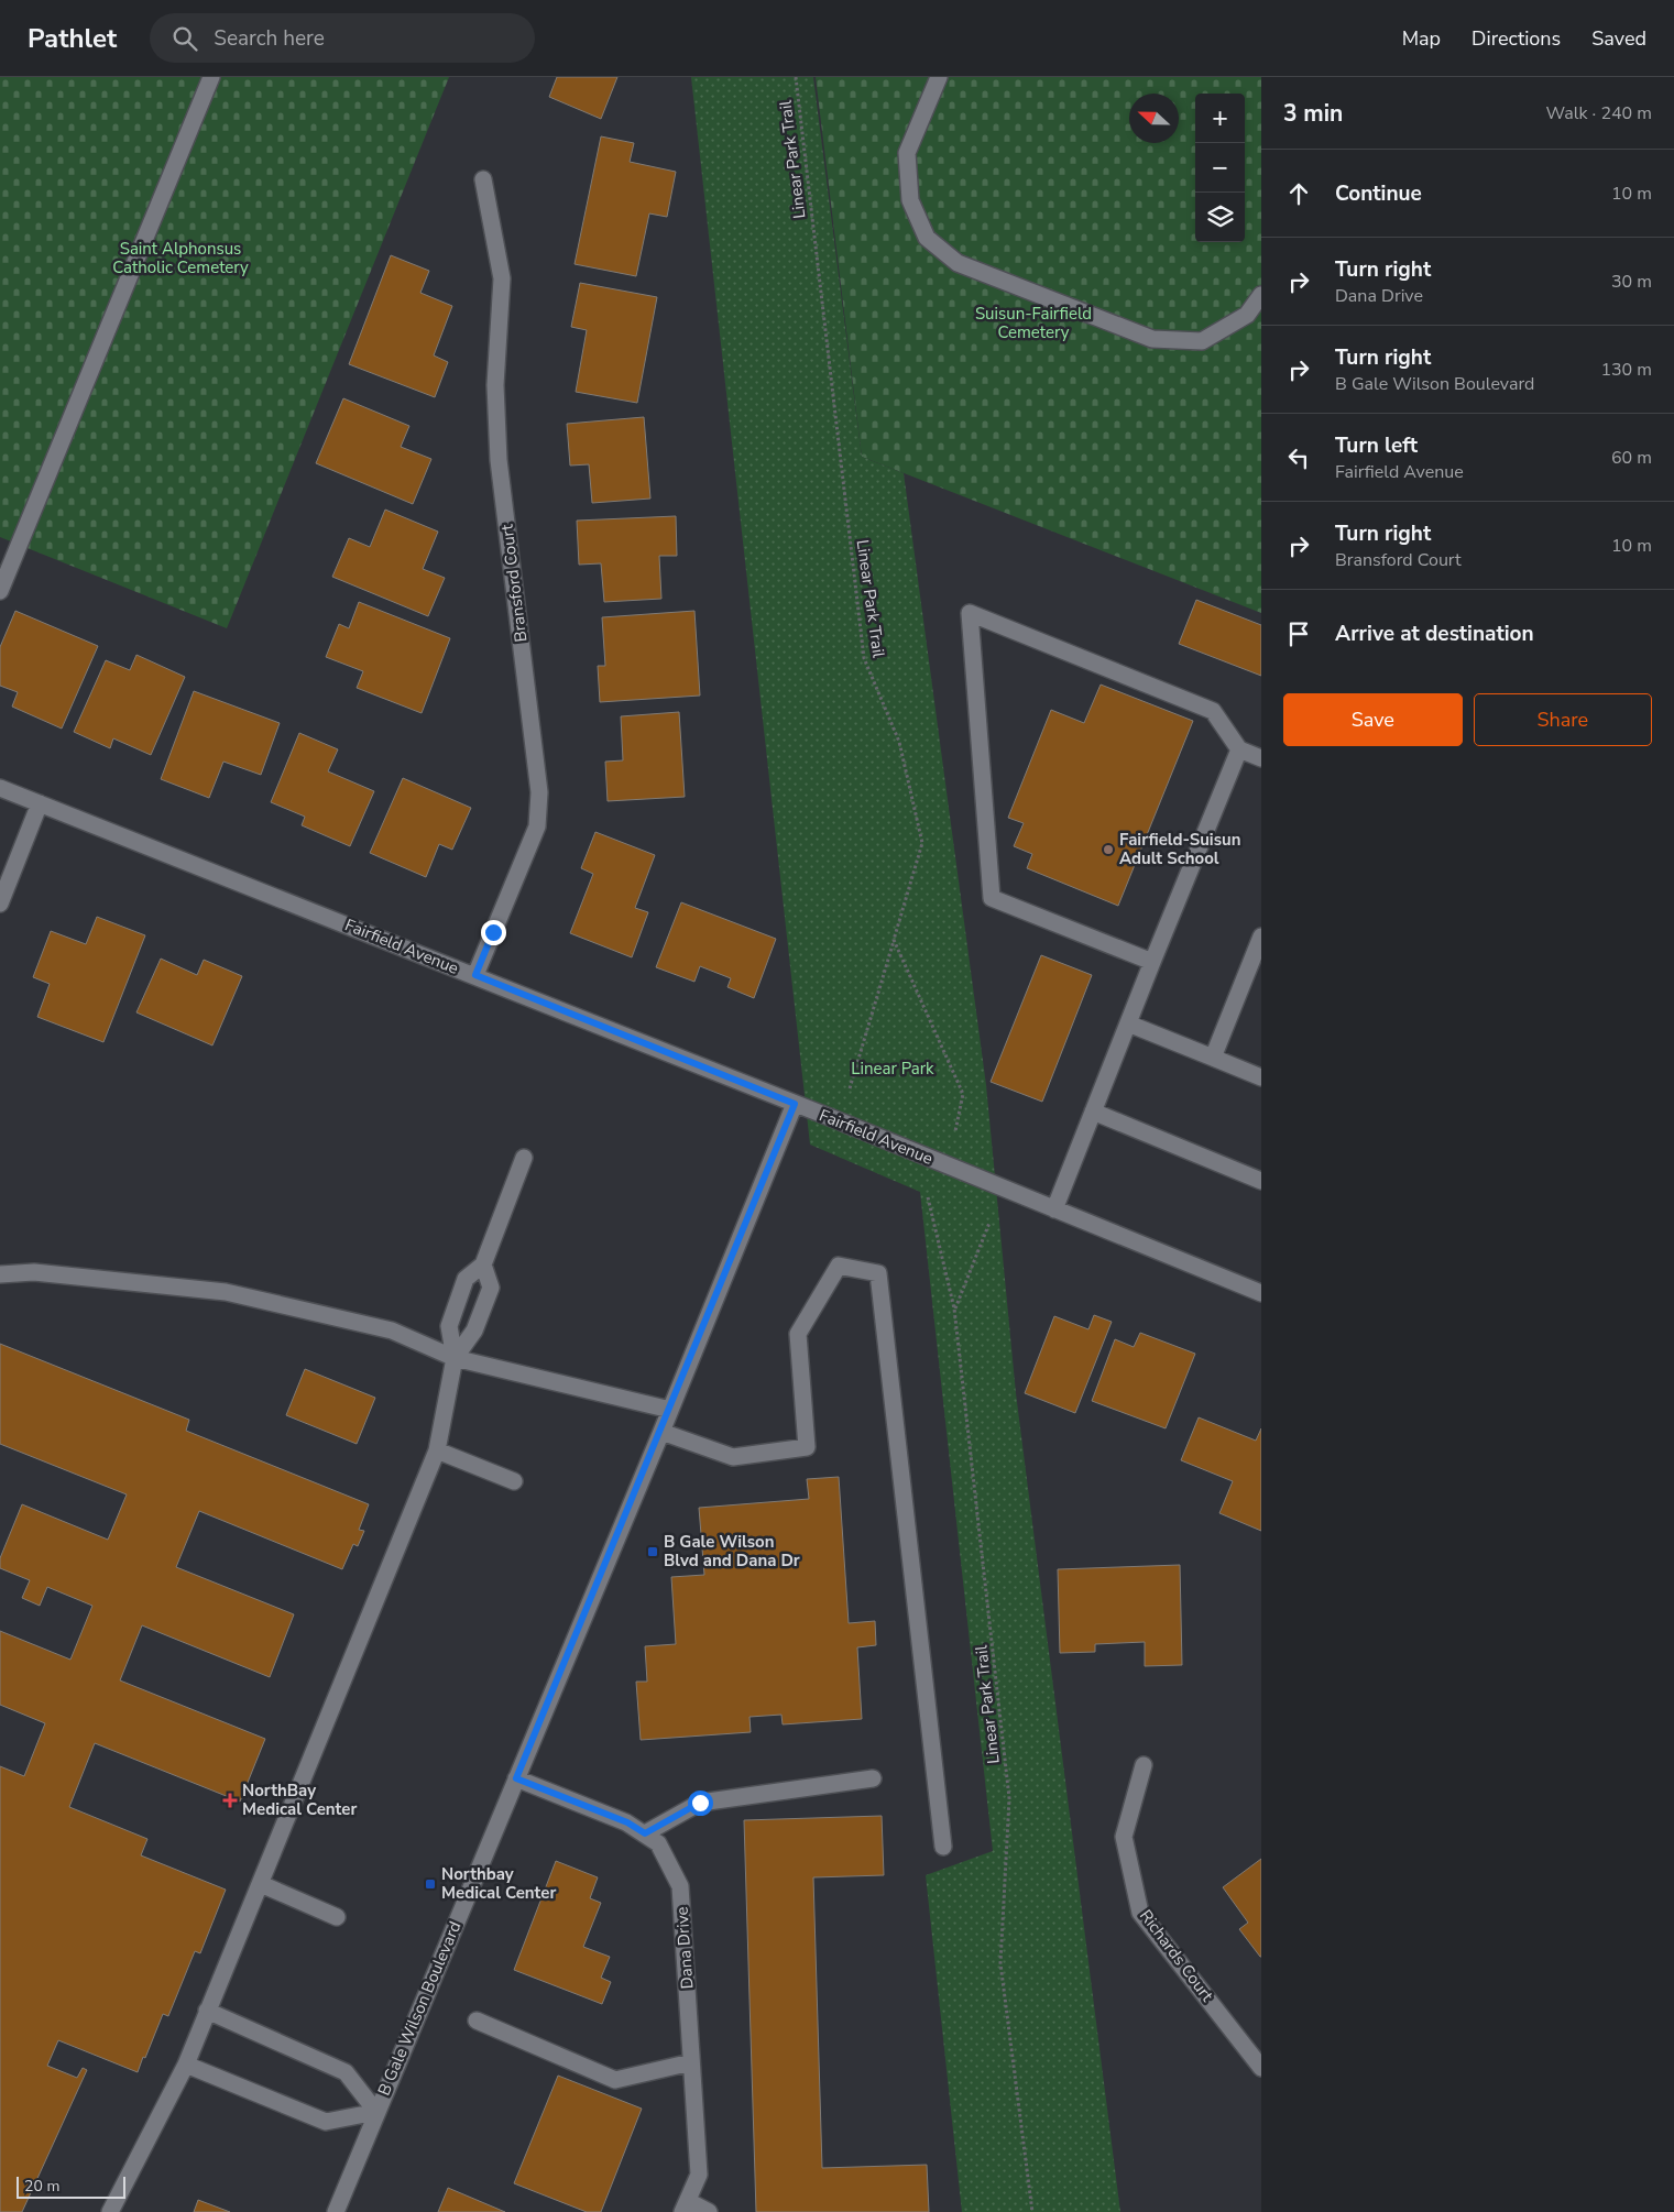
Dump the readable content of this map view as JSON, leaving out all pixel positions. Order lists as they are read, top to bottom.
{
  "streets": {
    "street": [
      "Bransford Court",
      "Fairfield Avenue",
      "Dana Drive",
      "Richards Court",
      "B Gale Wilson Boulevard"
    ],
    "path": ["Linear Park Trail"]
  },
  "crossings": [
    ["Bransford Court", "Fairfield Avenue"],
    ["Fairfield Avenue", "B Gale Wilson Boulevard"],
    ["Dana Drive", "B Gale Wilson Boulevard"]
  ],
  "parks": ["Saint Alphonsus Catholic Cemetery", "Suisun-Fairfield Cemetery", "Linear Park"],
  "places": {
    "other": ["Fairfield-Suisun Adult School"],
    "transit": ["B Gale Wilson Blvd and Dana Dr", "Northbay Medical Center"],
    "health": ["NorthBay Medical Center"]
  },
  "scale_bar": "20 m",
  "north": "left",
  "page": {
    "header": "Pathlet",
    "search": "Search here",
    "nav": ["Map", "Directions", "Saved"],
    "heading": ["3 min", "Walk · 240 m"],
    "map_buttons": ["+", "−"],
    "list": [
      ["Continue", "10 m"],
      ["Turn right", "Dana Drive", "30 m"],
      ["Turn right", "B Gale Wilson Boulevard", "130 m"],
      ["Turn left", "Fairfield Avenue", "60 m"],
      ["Turn right", "Bransford Court", "10 m"],
      "Arrive at destination"
    ],
    "buttons": ["Save", "Share"],
    "scale": "20 m"
  }
}
